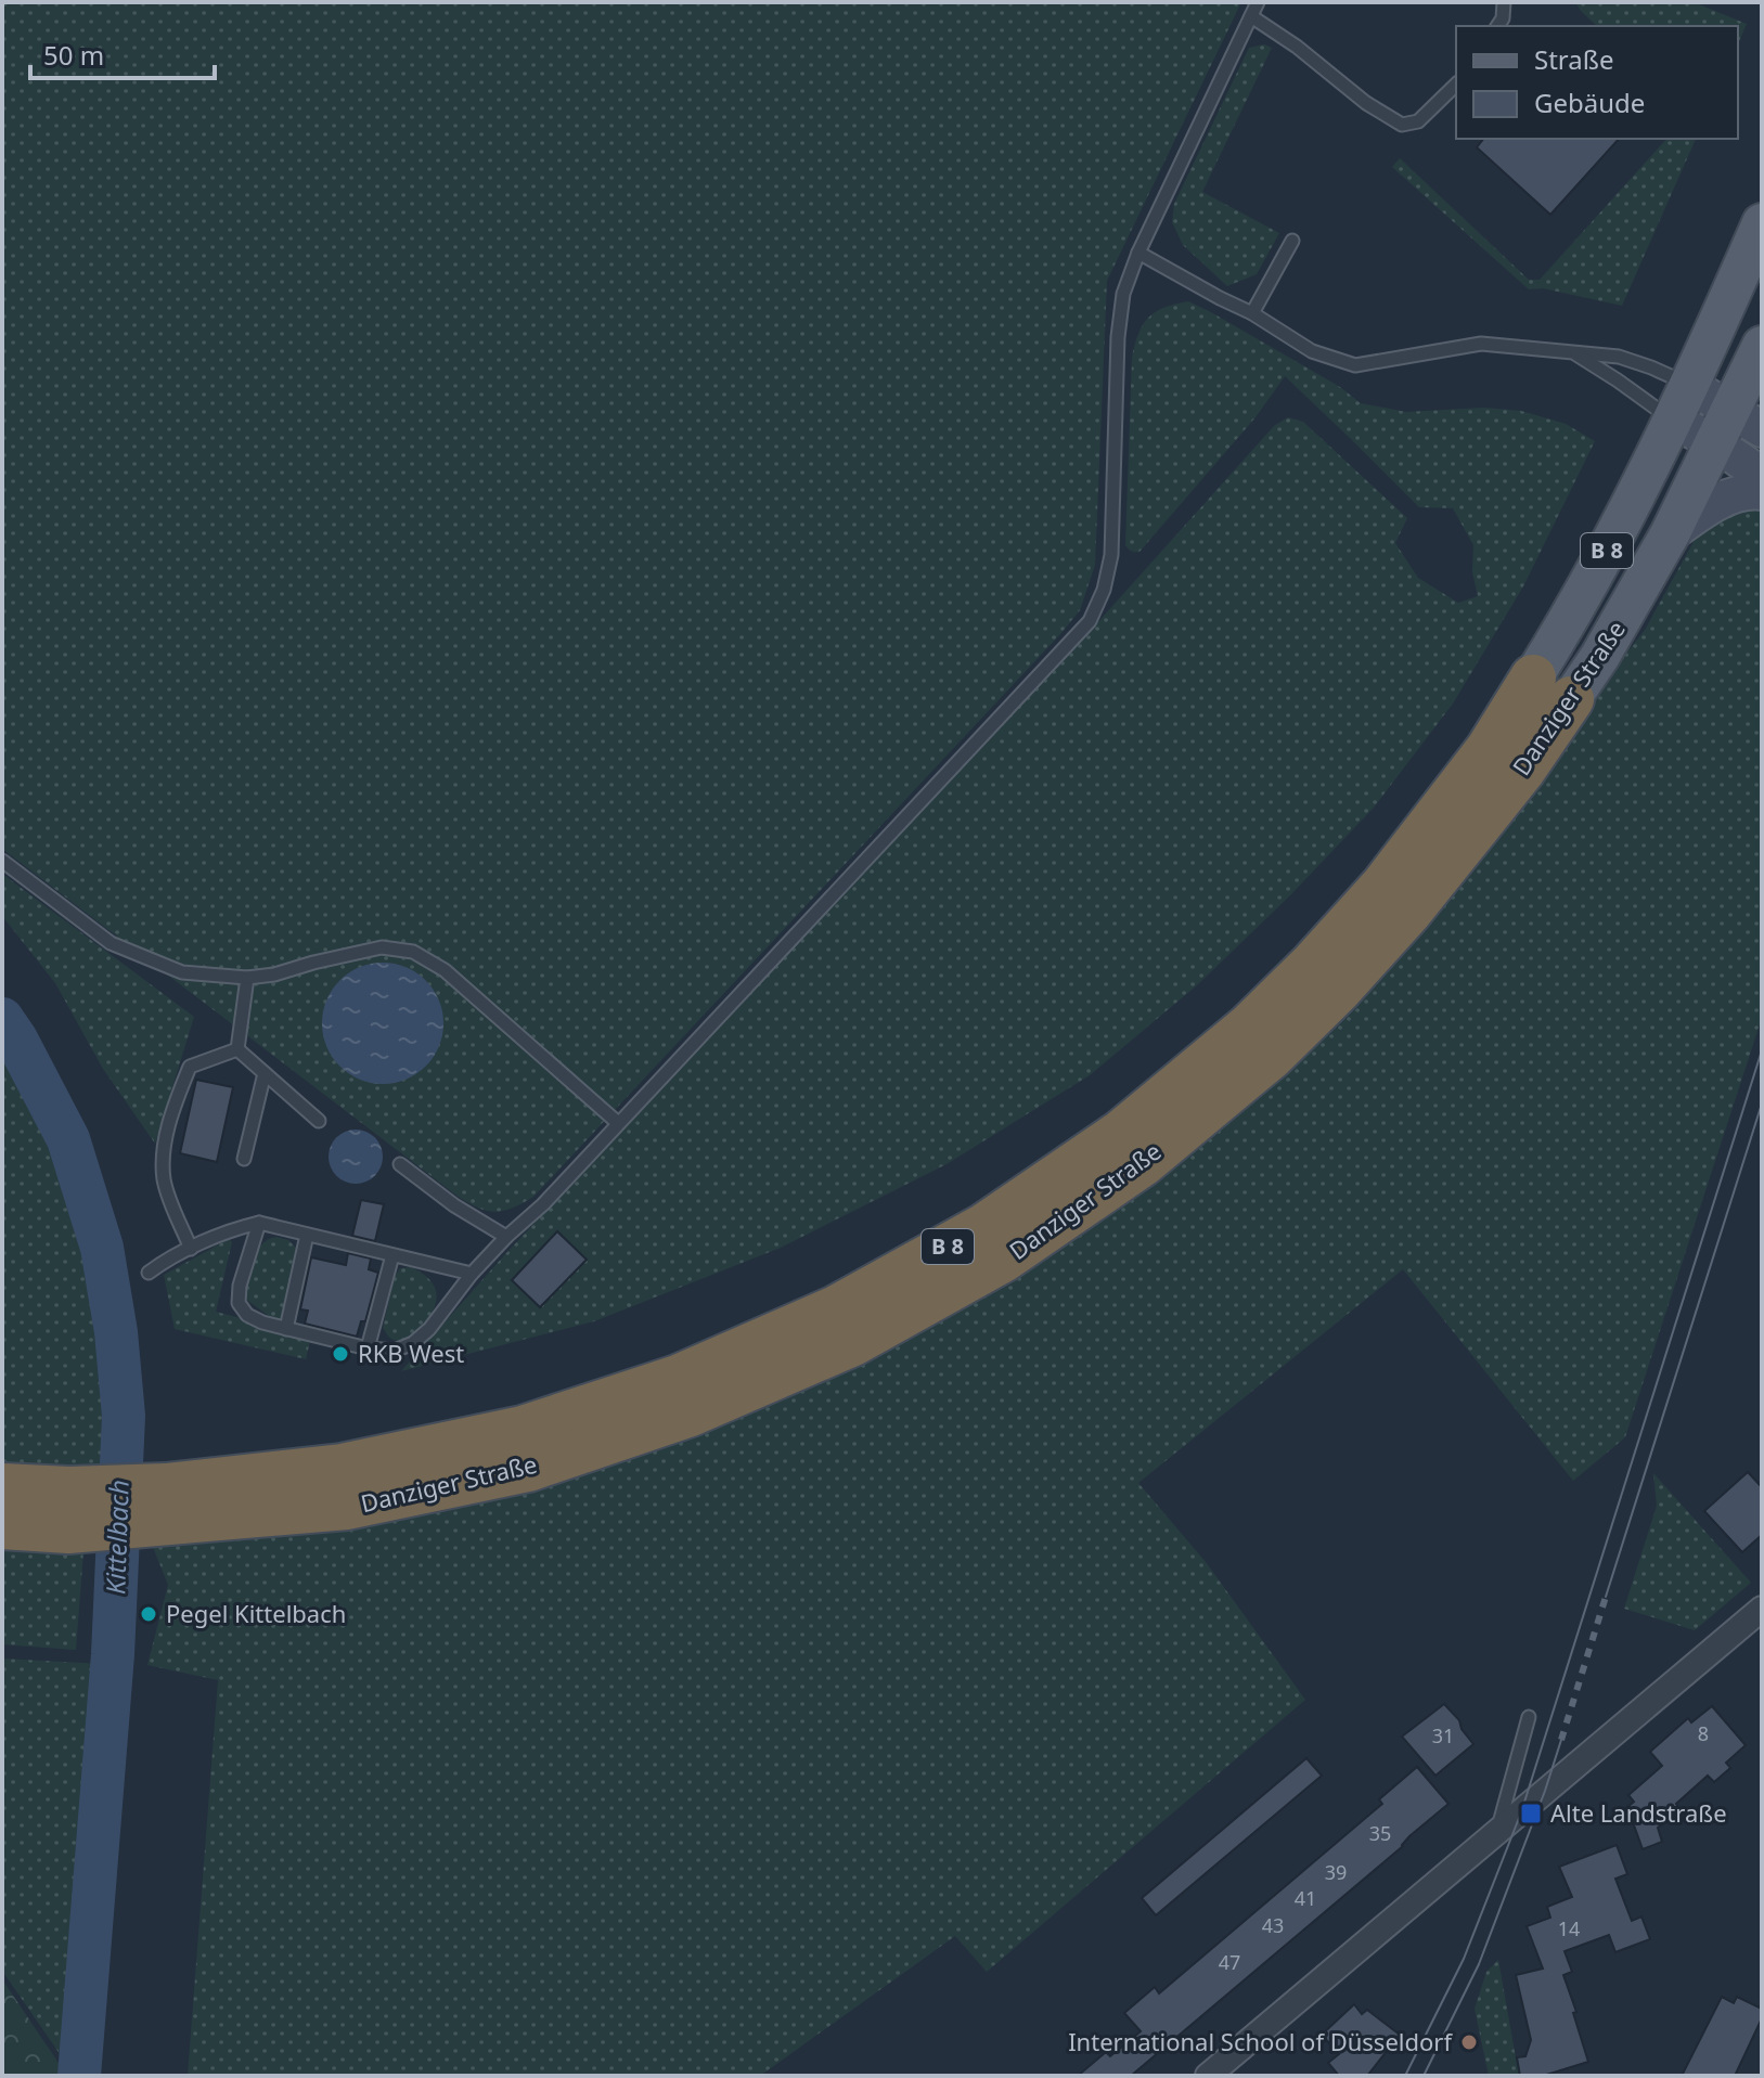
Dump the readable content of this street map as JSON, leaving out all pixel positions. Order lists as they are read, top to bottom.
{
  "streets": {
    "highway": ["B 8", "Danziger Straße"]
  },
  "water": ["Kittelbach"],
  "places": {
    "other": ["RKB West", "Pegel Kittelbach", "International School of Düsseldorf"],
    "transit": ["Alte Landstraße"]
  },
  "house_numbers": [
    "8",
    "31",
    "35",
    "39",
    "41",
    "43",
    "14",
    "47"
  ],
  "legend": ["Straße", "Gebäude"],
  "scale_bar": "50 m"
}
